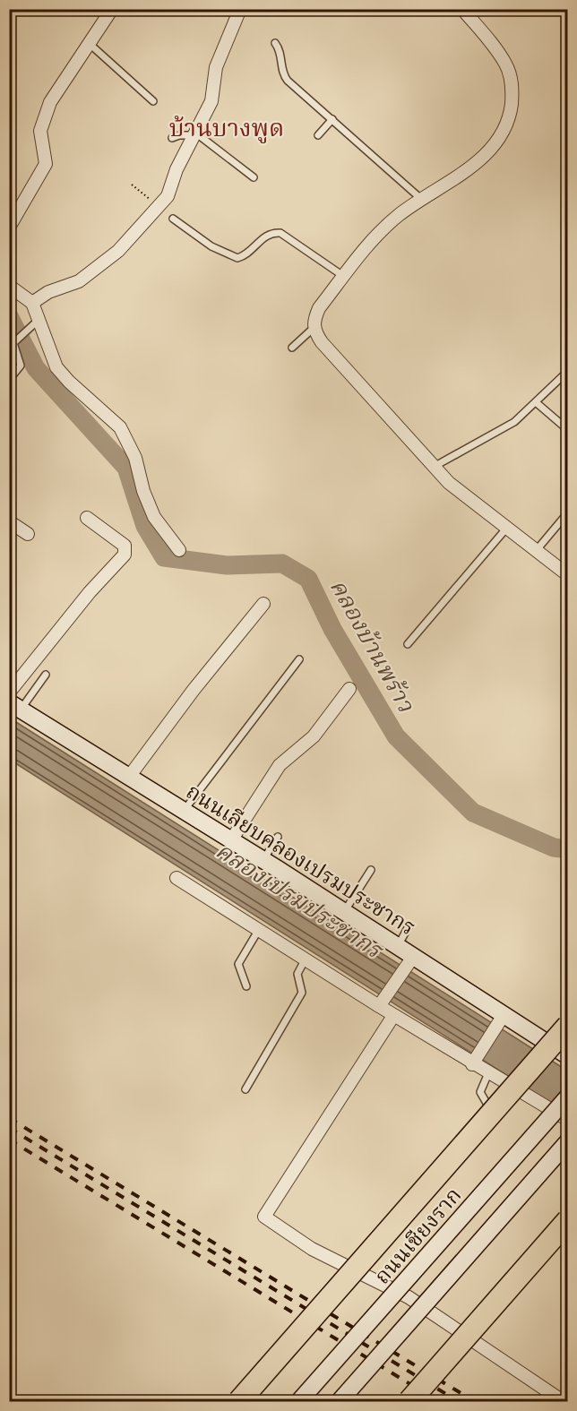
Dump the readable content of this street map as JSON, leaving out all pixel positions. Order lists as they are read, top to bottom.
{
  "streets": {
    "main road": ["ถนนเลียบคลองเปรมประชากร", "ถนนเชียงราก"]
  },
  "districts": ["บ้านบางพูด"],
  "water": ["คลองบ้านพร้าว", "คลองเปรมประชากร"]
}
